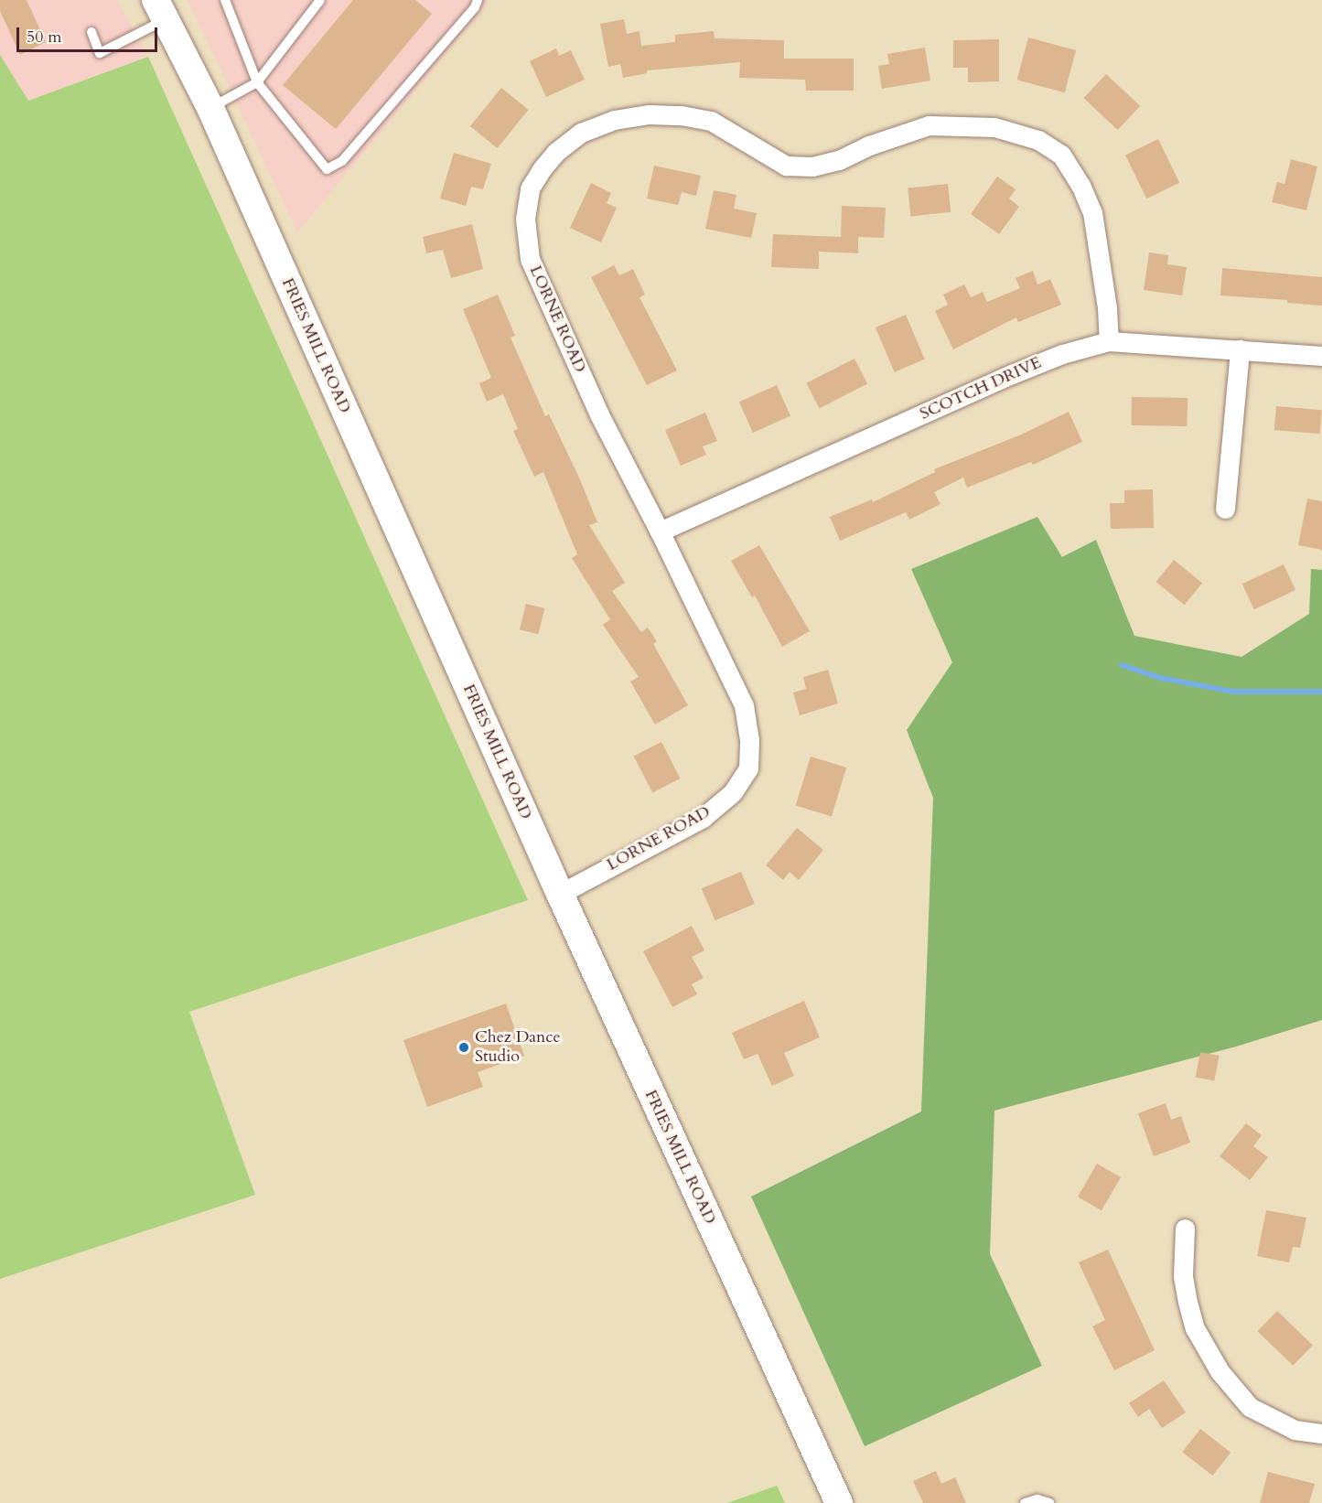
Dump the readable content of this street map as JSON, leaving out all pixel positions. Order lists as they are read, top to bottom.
{
  "streets": {
    "main road": ["FRIES MILL ROAD"],
    "street": ["LORNE ROAD", "SCOTCH DRIVE"]
  },
  "crossings": [
    ["LORNE ROAD", "FRIES MILL ROAD"],
    ["LORNE ROAD", "SCOTCH DRIVE"]
  ],
  "places": ["Chez Dance Studio"],
  "scale_bar": "50 m"
}
